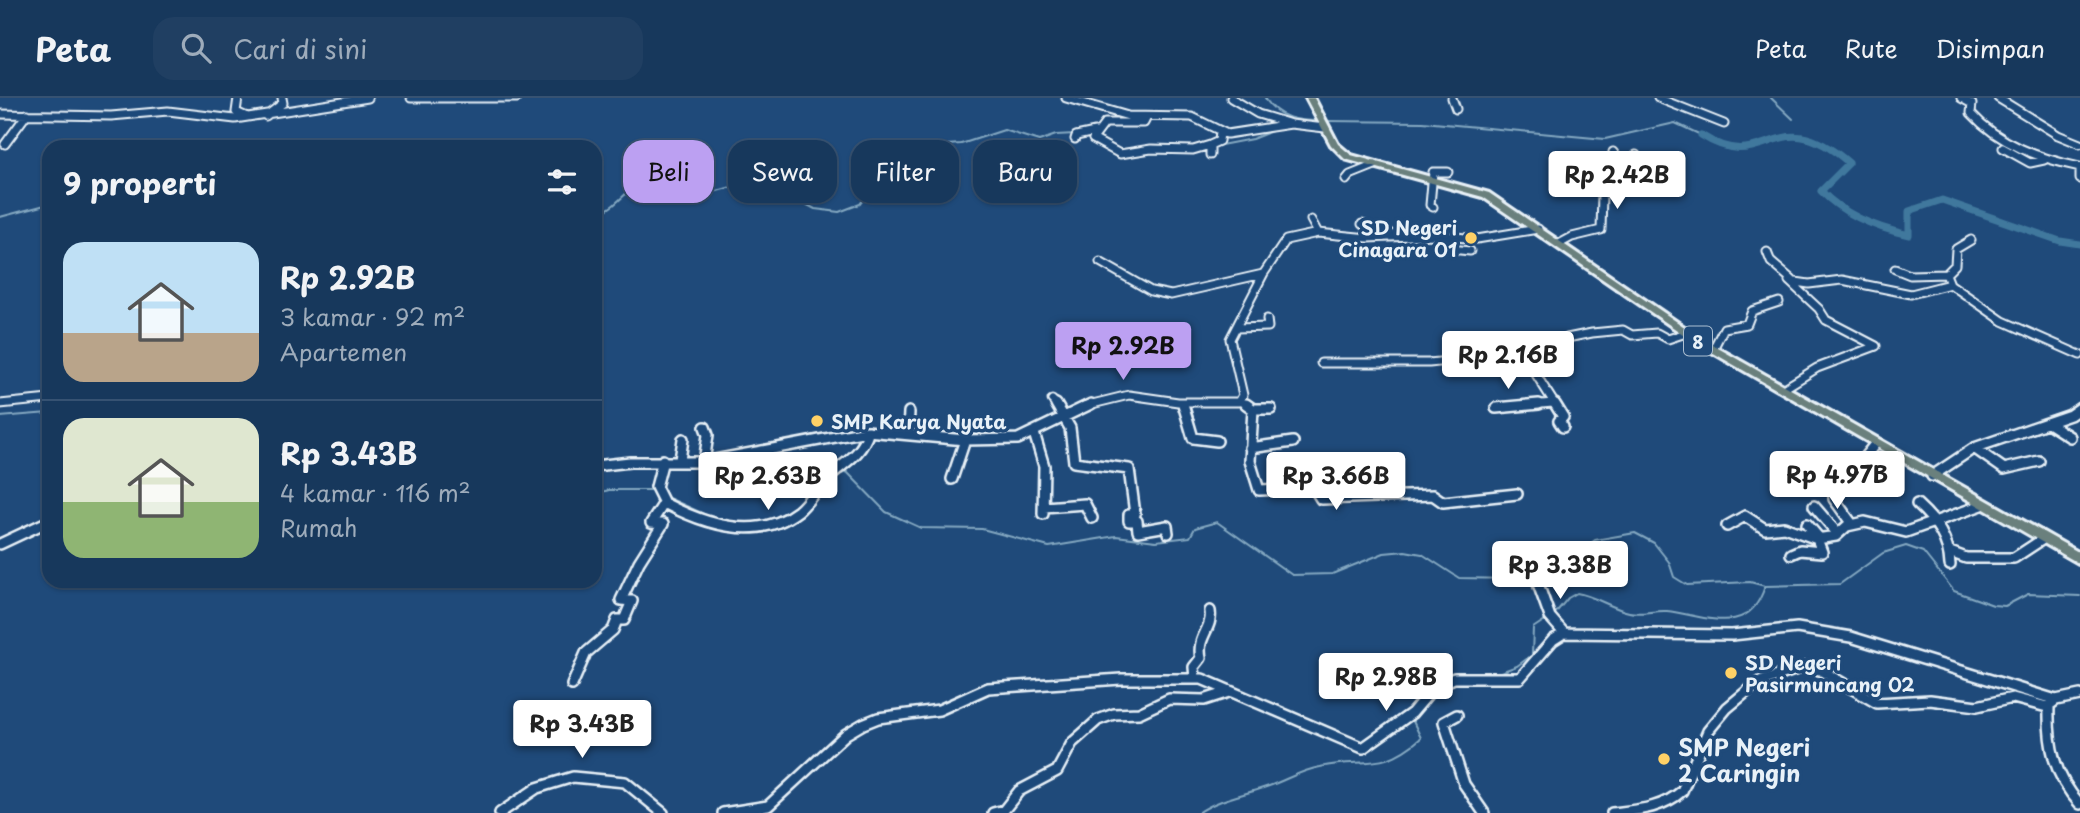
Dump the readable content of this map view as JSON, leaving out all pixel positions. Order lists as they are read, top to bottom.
{
  "streets": {
    "highway": ["8"]
  },
  "places": [
    "SD Negeri Cinagara 01",
    "SMP Karya Nyata",
    "SD Negeri Pasirmuncang 02",
    "SMP Negeri 2 Caringin"
  ],
  "page": {
    "header": "Peta",
    "search": "Cari di sini",
    "nav": ["Peta", "Rute", "Disimpan"],
    "chip": [
      "Beli",
      "Sewa",
      "Filter",
      "Baru"
    ],
    "heading": "9 properti",
    "price": [
      "Rp 2.42B",
      "Rp 2.92B",
      "Rp 2.16B",
      "Rp 4.97B",
      "Rp 2.63B",
      "Rp 3.66B",
      "Rp 3.38B",
      "Rp 2.98B",
      "Rp 3.43B"
    ],
    "list": [
      {
        "name": "Rp 2.92B",
        "note": "3 kamar · 92 m² · Apartemen"
      },
      {
        "name": "Rp 3.43B",
        "note": "4 kamar · 116 m² · Rumah"
      }
    ]
  }
}
